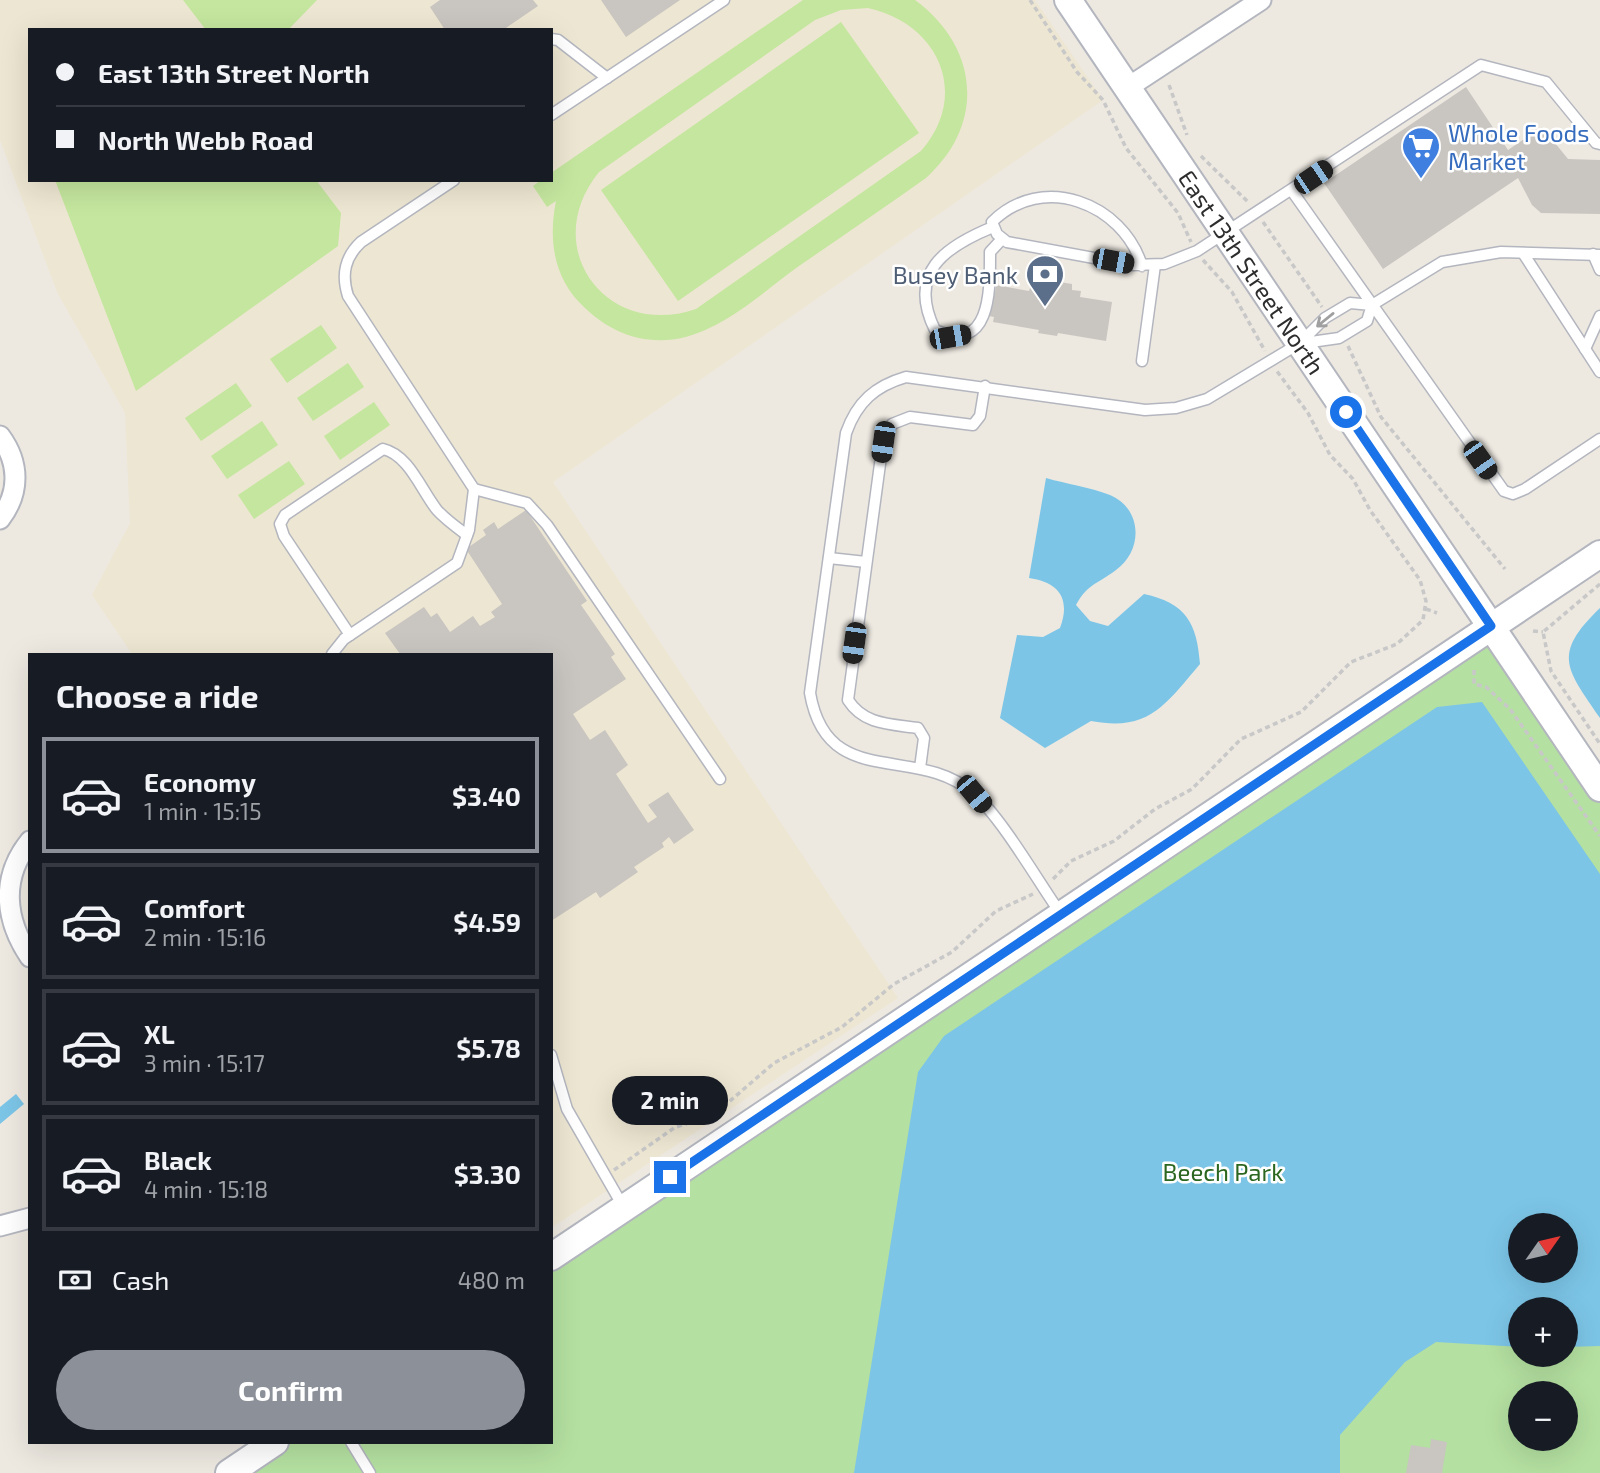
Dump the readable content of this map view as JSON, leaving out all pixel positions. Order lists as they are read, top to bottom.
{
  "streets": {
    "main road": ["East 13th Street North"]
  },
  "parks": ["Beech Park"],
  "places": {
    "supermarket": ["Whole Foods Market"],
    "bank": ["Busey Bank"]
  },
  "north": "top right",
  "page": {
    "banner": ["East 13th Street North", "North Webb Road"],
    "heading": "Choose a ride",
    "list": [
      {
        "name": "Economy",
        "note": "1 min · 15:15",
        "value": "$3.40"
      },
      {
        "name": "Comfort",
        "note": "2 min · 15:16",
        "value": "$4.59"
      },
      {
        "name": "XL",
        "note": "3 min · 15:17",
        "value": "$5.78"
      },
      {
        "name": "Black",
        "note": "4 min · 15:18",
        "value": "$3.30"
      }
    ],
    "bubble": "2 min",
    "map_buttons": ["+", "−"],
    "pay": ["Cash", "480 m"],
    "buttons": "Confirm"
  }
}
